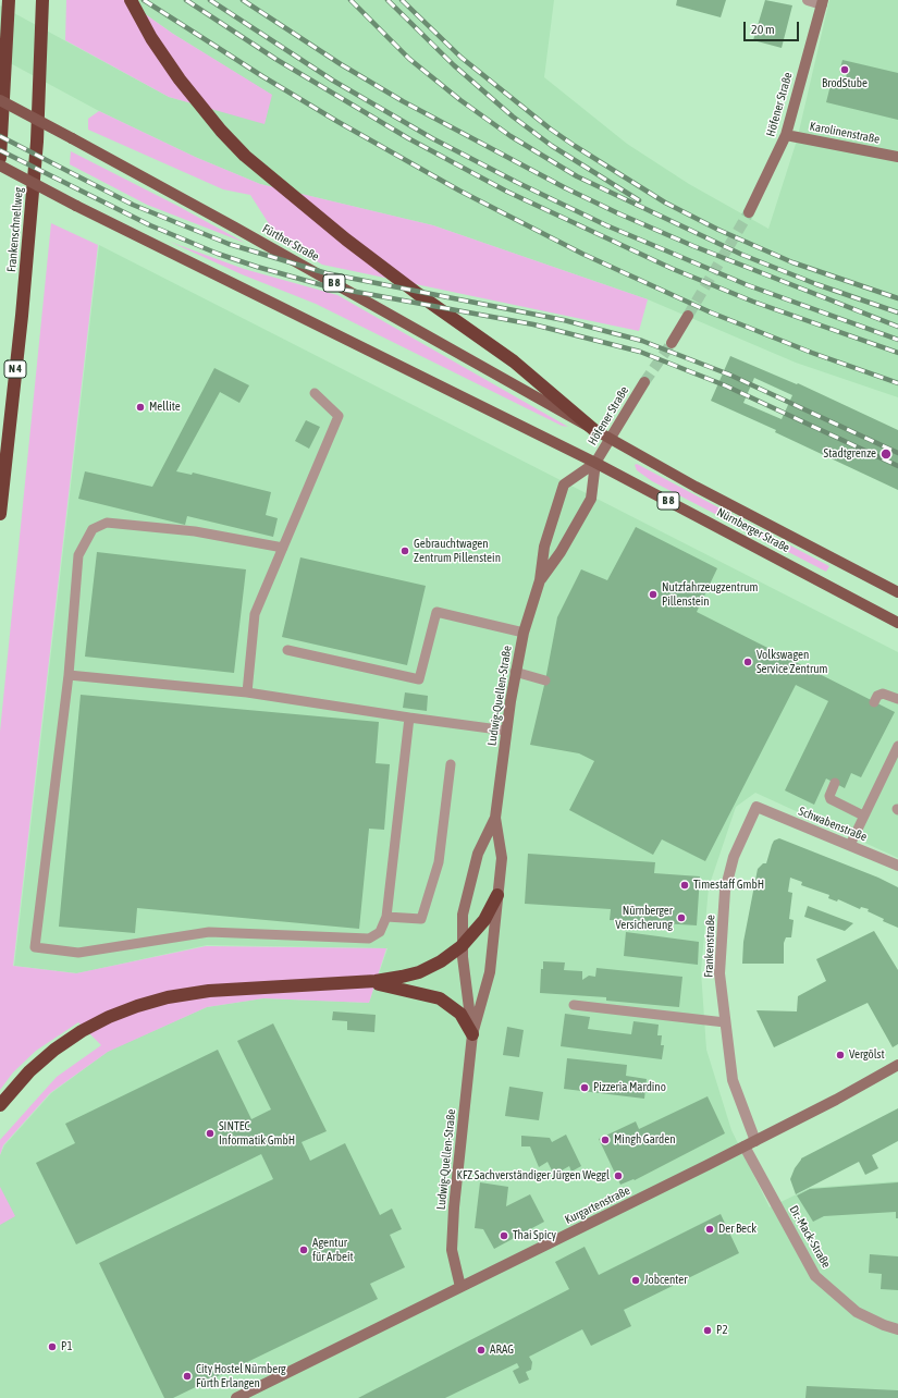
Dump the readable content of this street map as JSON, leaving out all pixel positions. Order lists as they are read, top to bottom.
{
  "streets": {
    "highway": ["Frankenschnellweg", "N 4"],
    "main road": [
      "Höfener Straße",
      "Karolinenstraße",
      "Fürther Straße",
      "B 8",
      "Nürnberger Straße",
      "Ludwig-Quellen-Straße",
      "Kurgartenstraße"
    ],
    "street": ["Schwabenstraße", "Frankenstraße", "Dr.-Mack-Straße"]
  },
  "crossings": [
    ["Höfener Straße", "Karolinenstraße"],
    ["Höfener Straße", "Fürther Straße"],
    ["Höfener Straße", "B 8"],
    ["Höfener Straße", "Nürnberger Straße"],
    ["Höfener Straße", "Ludwig-Quellen-Straße"],
    ["Fürther Straße", "Nürnberger Straße"],
    ["B 8", "Nürnberger Straße"],
    ["B 8", "Ludwig-Quellen-Straße"],
    ["Nürnberger Straße", "Ludwig-Quellen-Straße"],
    ["Ludwig-Quellen-Straße", "Kurgartenstraße"],
    ["Schwabenstraße", "Frankenstraße"],
    ["Frankenstraße", "Kurgartenstraße"],
    ["Kurgartenstraße", "Dr.-Mack-Straße"]
  ],
  "places": [
    "BrodStube",
    "Mellite",
    "Stadtgrenze",
    "Gebrauchtwagen Zentrum Pillenstein",
    "Nutzfahrzeugzentrum Pillenstein",
    "Volkswagen Service Zentrum",
    "Timestaff GmbH",
    "Nürnberger Versicherung",
    "Vergölst",
    "Pizzeria Mardino",
    "SINTEC Informatik GmbH",
    "Mingh Garden",
    "KFZ Sachverständiger Jürgen Weggl",
    "Der Beck",
    "Thai Spicy",
    "Agentur für Arbeit",
    "Jobcenter",
    "P2",
    "P1",
    "ARAG",
    "City Hostel Nürnberg Fürth Erlangen"
  ],
  "scale_bar": "20 m"
}
